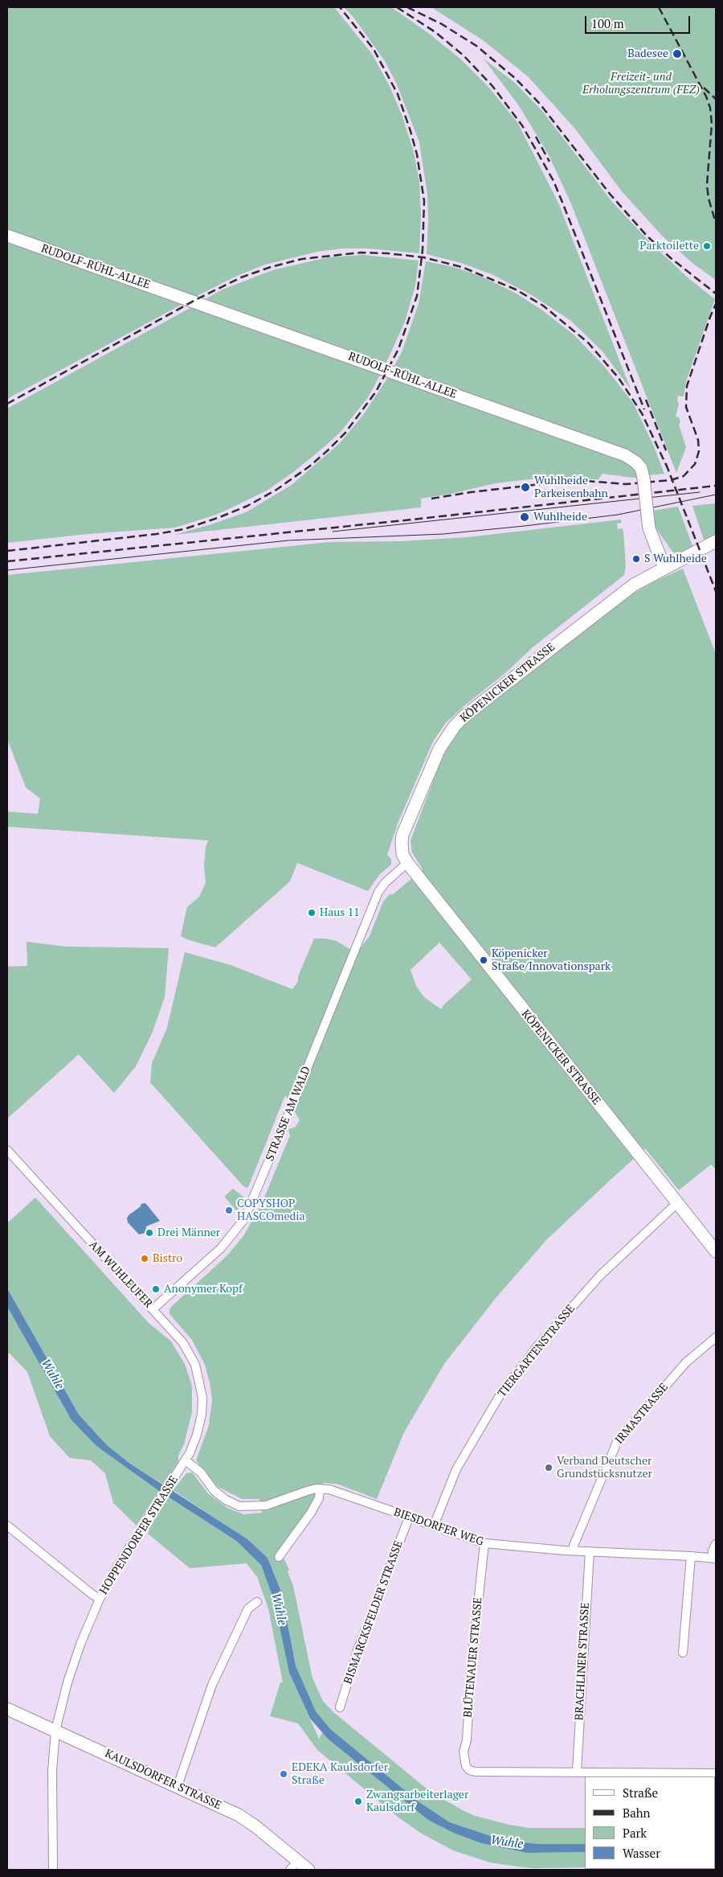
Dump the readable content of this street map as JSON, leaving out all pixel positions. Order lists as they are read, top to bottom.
{
  "streets": {
    "main road": ["RUDOLF-RÜHL-ALLEE", "KÖPENICKER STRASSE", "KAULSDORFER STRASSE"],
    "street": [
      "STRASSE AM WALD",
      "AM WUHLEUFER",
      "TIERGARTENSTRASSE",
      "IRMASTRASSE",
      "BIESDORFER WEG",
      "HOPPENDORFER STRASSE",
      "BISMARCKSFELDER STRASSE",
      "BLÜTENAUER STRASSE",
      "BRACHLINER STRASSE"
    ]
  },
  "crossings": [
    ["RUDOLF-RÜHL-ALLEE", "KÖPENICKER STRASSE"],
    ["KÖPENICKER STRASSE", "STRASSE AM WALD"],
    ["KÖPENICKER STRASSE", "TIERGARTENSTRASSE"],
    ["STRASSE AM WALD", "AM WUHLEUFER"],
    ["AM WUHLEUFER", "HOPPENDORFER STRASSE"],
    ["TIERGARTENSTRASSE", "BIESDORFER WEG"],
    ["IRMASTRASSE", "BIESDORFER WEG"],
    ["BIESDORFER WEG", "HOPPENDORFER STRASSE"],
    ["BIESDORFER WEG", "BISMARCKSFELDER STRASSE"],
    ["BIESDORFER WEG", "BLÜTENAUER STRASSE"],
    ["BIESDORFER WEG", "BRACHLINER STRASSE"],
    ["HOPPENDORFER STRASSE", "KAULSDORFER STRASSE"],
    ["BLÜTENAUER STRASSE", "BRACHLINER STRASSE"]
  ],
  "water": ["Wuhle"],
  "parks": ["Freizeit- und Erholungszentrum (FEZ)"],
  "places": [
    "Badesee",
    "Parktoilette",
    "Wuhlheide Parkeisenbahn",
    "Wuhlheide",
    "S Wuhlheide",
    "Haus 11",
    "Köpenicker Straße/Innovationspark",
    "COPYSHOP HASCOmedia",
    "Drei Männer",
    "Bistro",
    "Anonymer Kopf",
    "Verband Deutscher Grundstücksnutzer",
    "EDEKA Kaulsdorfer Straße",
    "Zwangsarbeiterlager Kaulsdorf"
  ],
  "legend": [
    "Straße",
    "Bahn",
    "Park",
    "Wasser"
  ],
  "scale_bar": "100 m"
}
